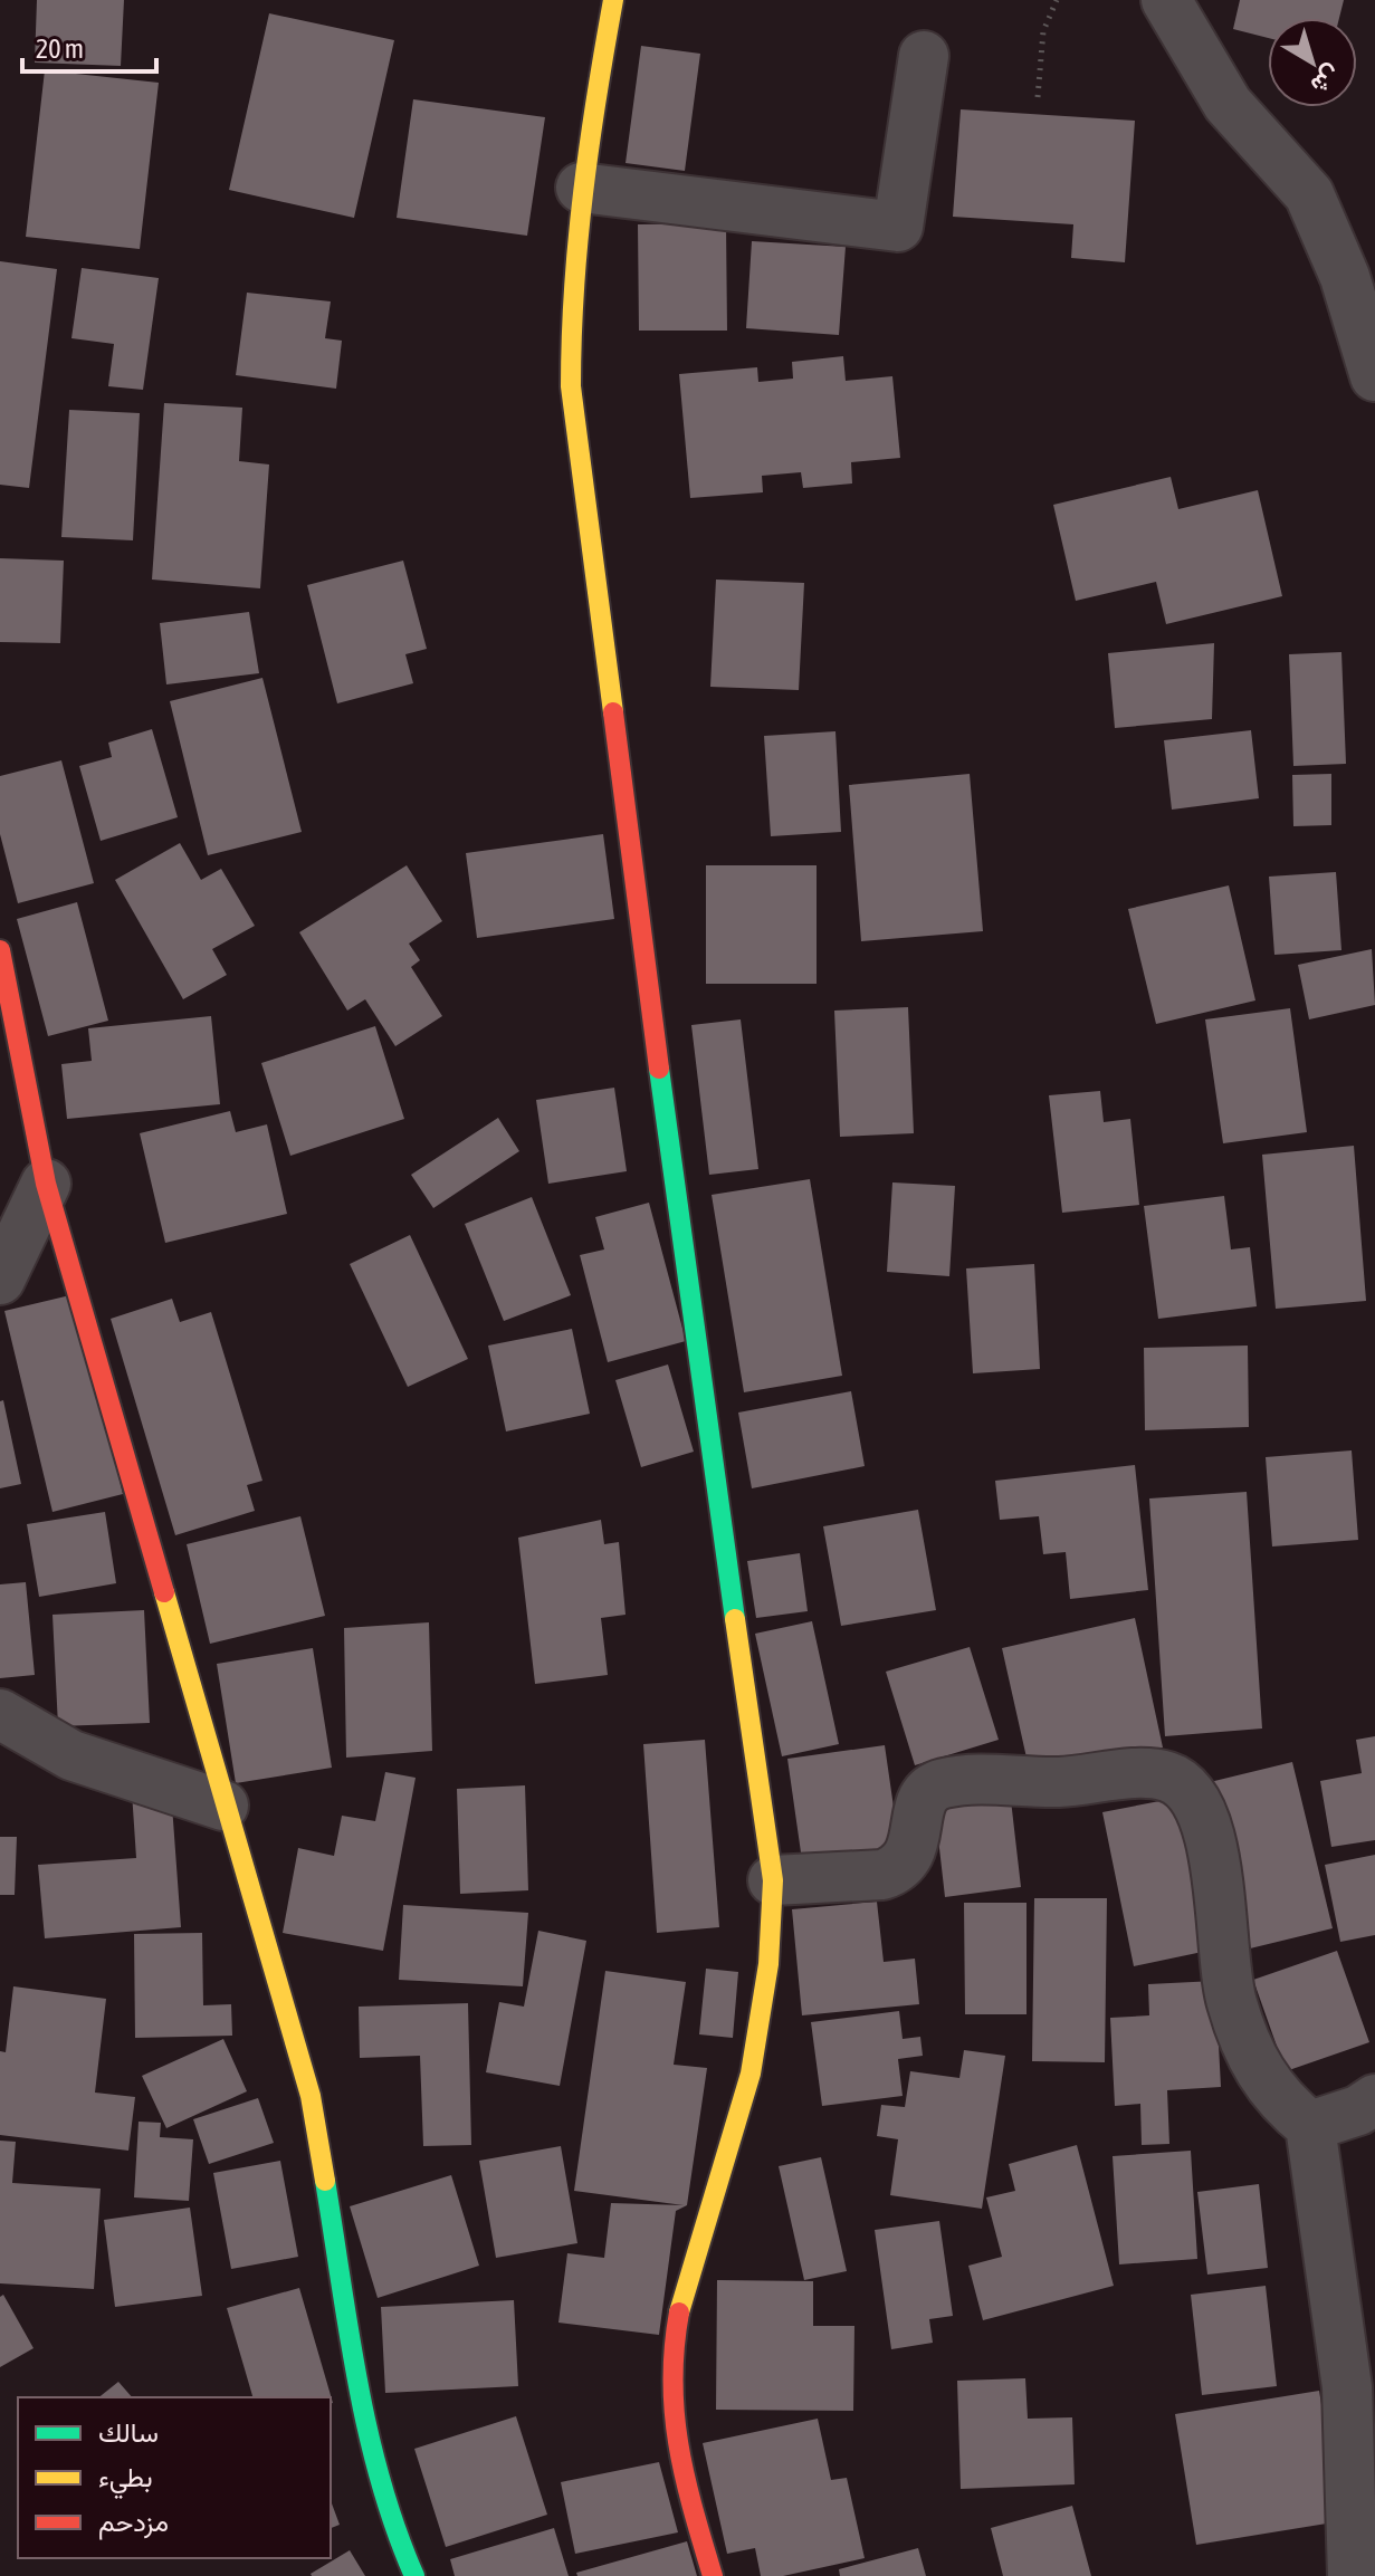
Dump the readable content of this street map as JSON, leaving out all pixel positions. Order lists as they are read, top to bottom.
{
  "legend": ["سالك", "بطيء", "مزدحم"],
  "scale_bar": "20 m",
  "north": "bottom right"
}
